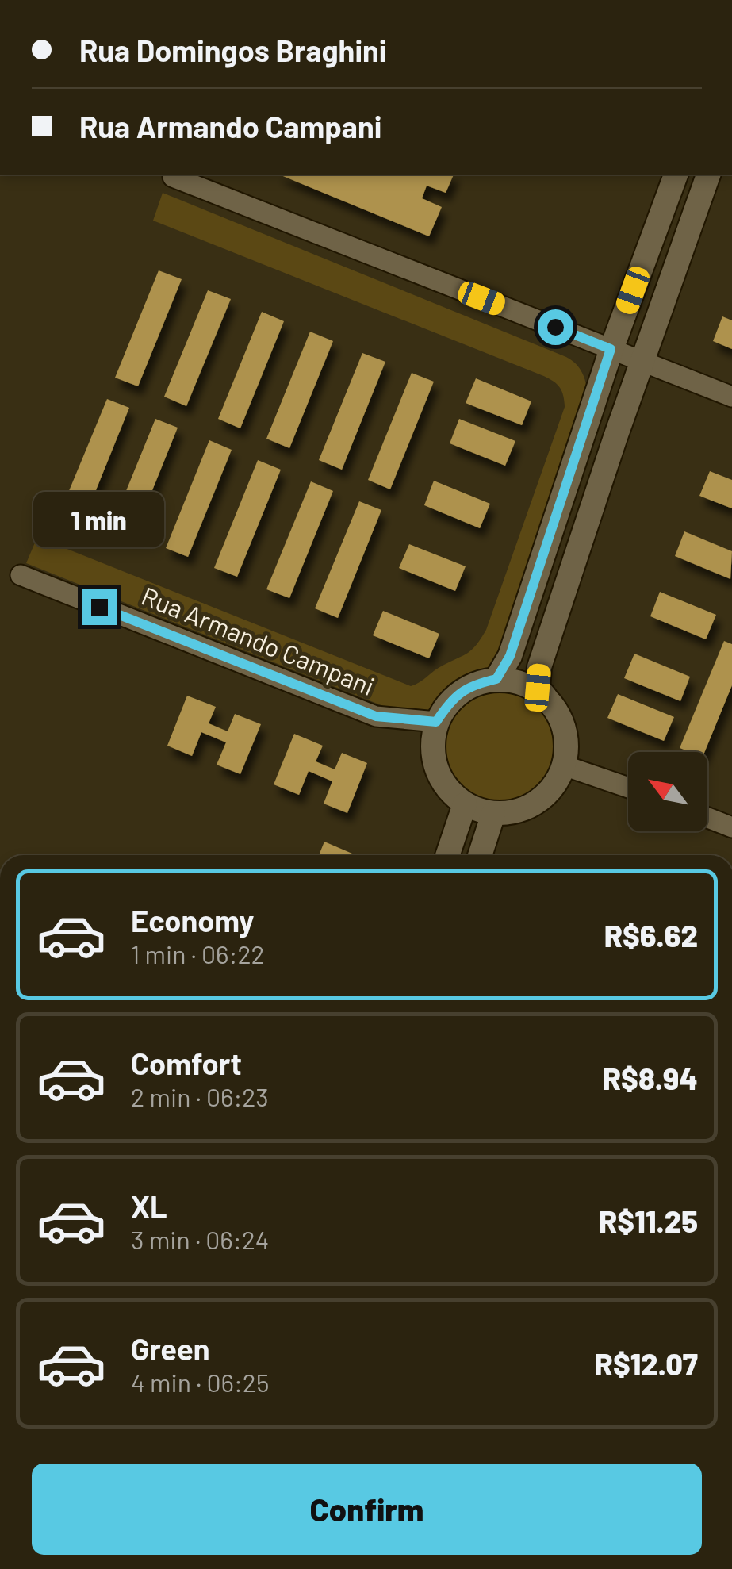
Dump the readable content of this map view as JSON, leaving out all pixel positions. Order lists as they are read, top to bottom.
{
  "streets": {
    "street": ["Rua Armando Campani"]
  },
  "north": "top left",
  "page": {
    "banner": ["Rua Domingos Braghini", "Rua Armando Campani"],
    "bubble": "1 min",
    "list": [
      {
        "name": "Economy",
        "note": "1 min · 06:22",
        "value": "R$6.62"
      },
      {
        "name": "Comfort",
        "note": "2 min · 06:23",
        "value": "R$8.94"
      },
      {
        "name": "XL",
        "note": "3 min · 06:24",
        "value": "R$11.25"
      },
      {
        "name": "Green",
        "note": "4 min · 06:25",
        "value": "R$12.07"
      }
    ],
    "buttons": "Confirm"
  }
}
